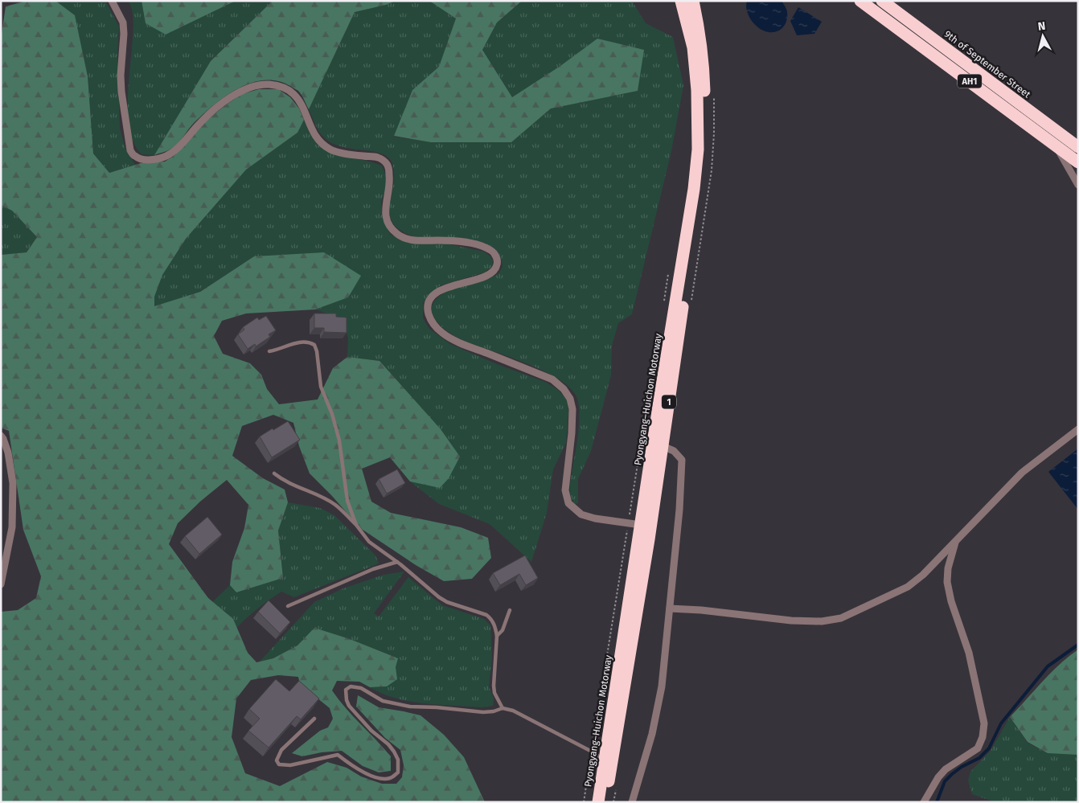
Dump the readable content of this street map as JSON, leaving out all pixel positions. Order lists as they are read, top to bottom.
{
  "streets": {
    "highway": [
      "9th of September Street",
      "AH1",
      "Pyongyang–Huichon Motorway",
      "1"
    ]
  },
  "north": "top"
}
